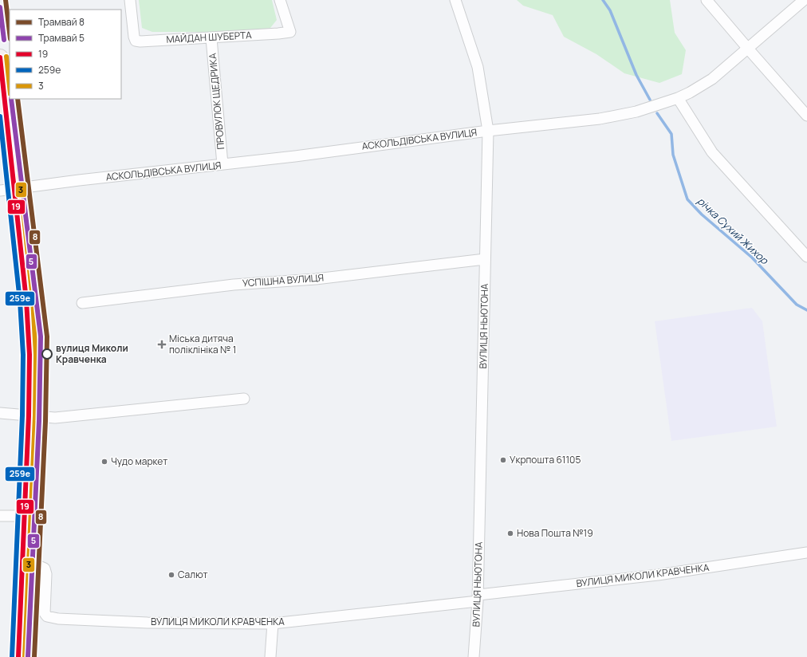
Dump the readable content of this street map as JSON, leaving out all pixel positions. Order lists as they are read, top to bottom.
{
  "streets": {
    "street": [
      "МАЙДАН ШУБЕРТА",
      "ПРОВУЛОК ЩЕДРИКА",
      "АСКОЛЬДІВСЬКА ВУЛИЦЯ",
      "УСПІШНА ВУЛИЦЯ",
      "ВУЛИЦЯ НЬЮТОНА",
      "ВУЛИЦЯ МИКОЛИ КРАВЧЕНКА"
    ]
  },
  "crossings": [
    ["МАЙДАН ШУБЕРТА", "ПРОВУЛОК ЩЕДРИКА"],
    ["ПРОВУЛОК ЩЕДРИКА", "АСКОЛЬДІВСЬКА ВУЛИЦЯ"],
    ["АСКОЛЬДІВСЬКА ВУЛИЦЯ", "ВУЛИЦЯ НЬЮТОНА"],
    ["УСПІШНА ВУЛИЦЯ", "ВУЛИЦЯ НЬЮТОНА"],
    ["ВУЛИЦЯ НЬЮТОНА", "ВУЛИЦЯ МИКОЛИ КРАВЧЕНКА"]
  ],
  "water": ["річка Сухий Жихор"],
  "places": {
    "health": ["Міська дитяча поліклініка № 1"],
    "other": [
      "вулиця Миколи Кравченка",
      "Укрпошта 61105",
      "Чудо маркет",
      "Нова Пошта №19",
      "Салют"
    ]
  },
  "lines": [
    "tram line 8",
    "tram line 5",
    "transit line 3",
    "transit line 19",
    "transit line 259е"
  ],
  "legend": [
    "Трамвай 8",
    "Трамвай 5",
    "19",
    "259е",
    "3"
  ]
}
